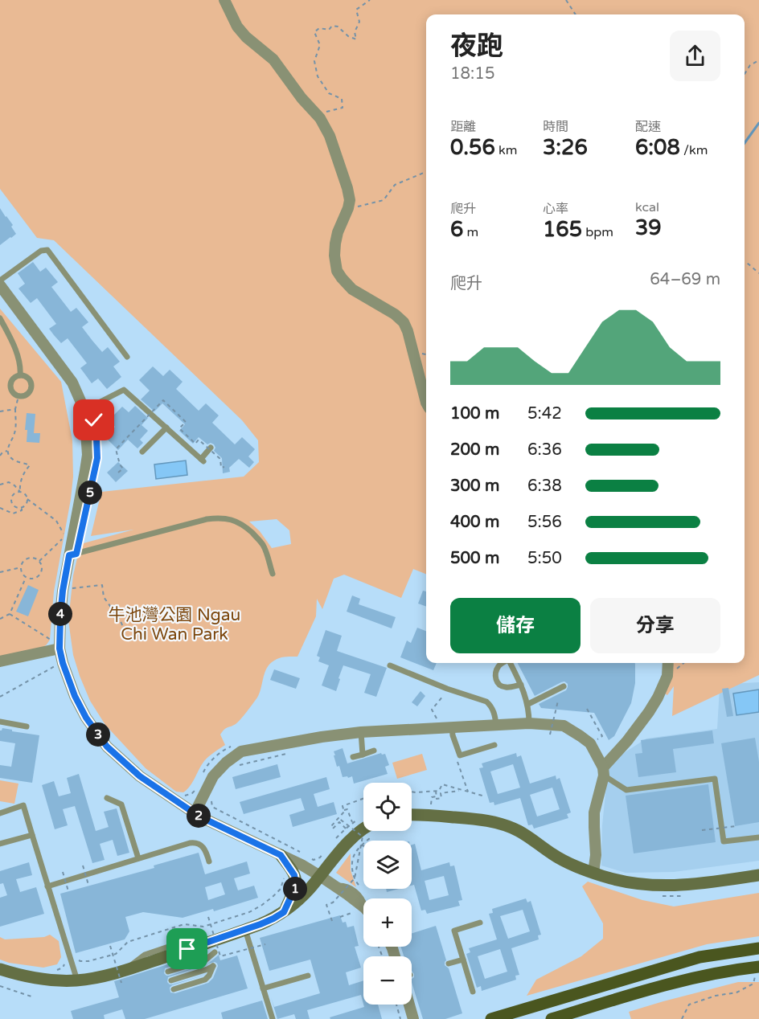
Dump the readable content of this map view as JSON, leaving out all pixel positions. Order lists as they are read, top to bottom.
{
  "parks": ["牛池灣公園 Ngau Chi Wan Park"],
  "page": {
    "heading": ["夜跑", "18:15"],
    "stats": [
      ["距離", "0.56 km"],
      ["時間", "3:26"],
      ["配速", "6:08 /km"],
      ["爬升", "6 m"],
      ["心率", "165 bpm"],
      ["kcal", "39"]
    ],
    "chart": ["爬升", "64–69 m"],
    "list": [
      {
        "name": "100 m",
        "note": "5:42"
      },
      {
        "name": "200 m",
        "note": "6:36"
      },
      {
        "name": "300 m",
        "note": "6:38"
      },
      {
        "name": "400 m",
        "note": "5:56"
      },
      {
        "name": "500 m",
        "note": "5:50"
      }
    ],
    "pins": [
      "5",
      "4",
      "3",
      "2",
      "1"
    ],
    "buttons": ["儲存", "分享"],
    "map_buttons": ["+", "−"]
  }
}
